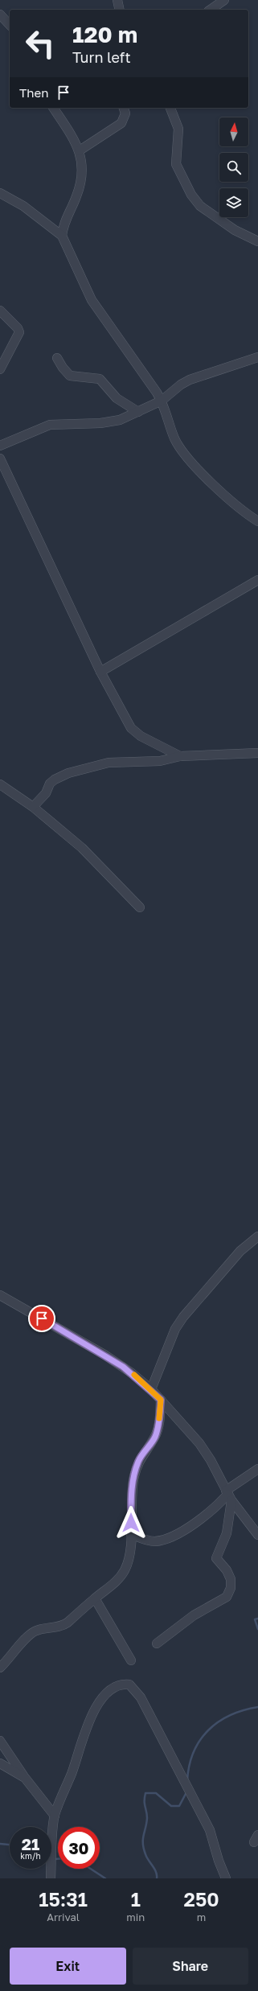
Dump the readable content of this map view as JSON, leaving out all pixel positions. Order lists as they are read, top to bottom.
{
  "north": "top",
  "page": {
    "turn": ["120 m", "Turn left"],
    "then": "Then",
    "speed": "21 km/h",
    "limit": "30",
    "eta": [
      "15:31",
      "Arrival",
      "1",
      "min",
      "250",
      "m"
    ],
    "buttons": ["Exit", "Share"]
  }
}
